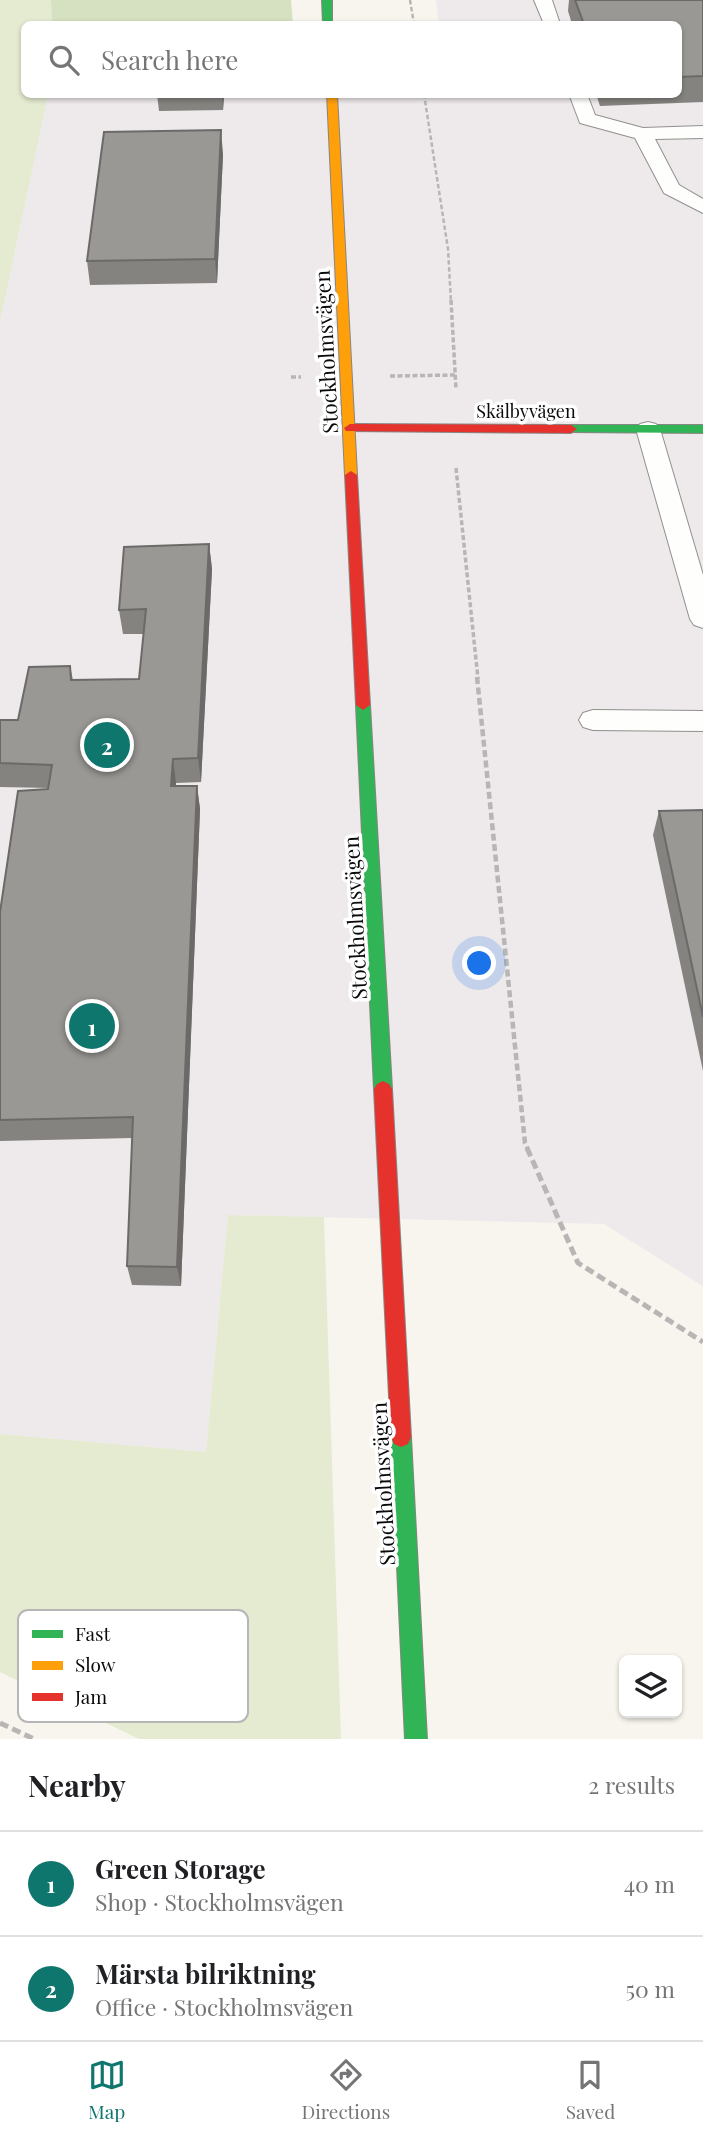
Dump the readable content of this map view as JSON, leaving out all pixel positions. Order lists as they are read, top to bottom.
{
  "streets": {
    "street": ["Stockholmsvägen", "Skälbyvägen"]
  },
  "crossings": [
    ["Stockholmsvägen", "Skälbyvägen"]
  ],
  "legend": ["Fast", "Slow", "Jam"],
  "page": {
    "search": "Search here",
    "pins": ["2", "1"],
    "heading": ["Nearby", "2 results"],
    "list": [
      {
        "mark": "1",
        "name": "Green Storage",
        "note": "Shop · Stockholmsvägen",
        "value": "40 m"
      },
      {
        "mark": "2",
        "name": "Märsta bilriktning",
        "note": "Office · Stockholmsvägen",
        "value": "50 m"
      }
    ],
    "nav": ["Map", "Directions", "Saved"]
  }
}
